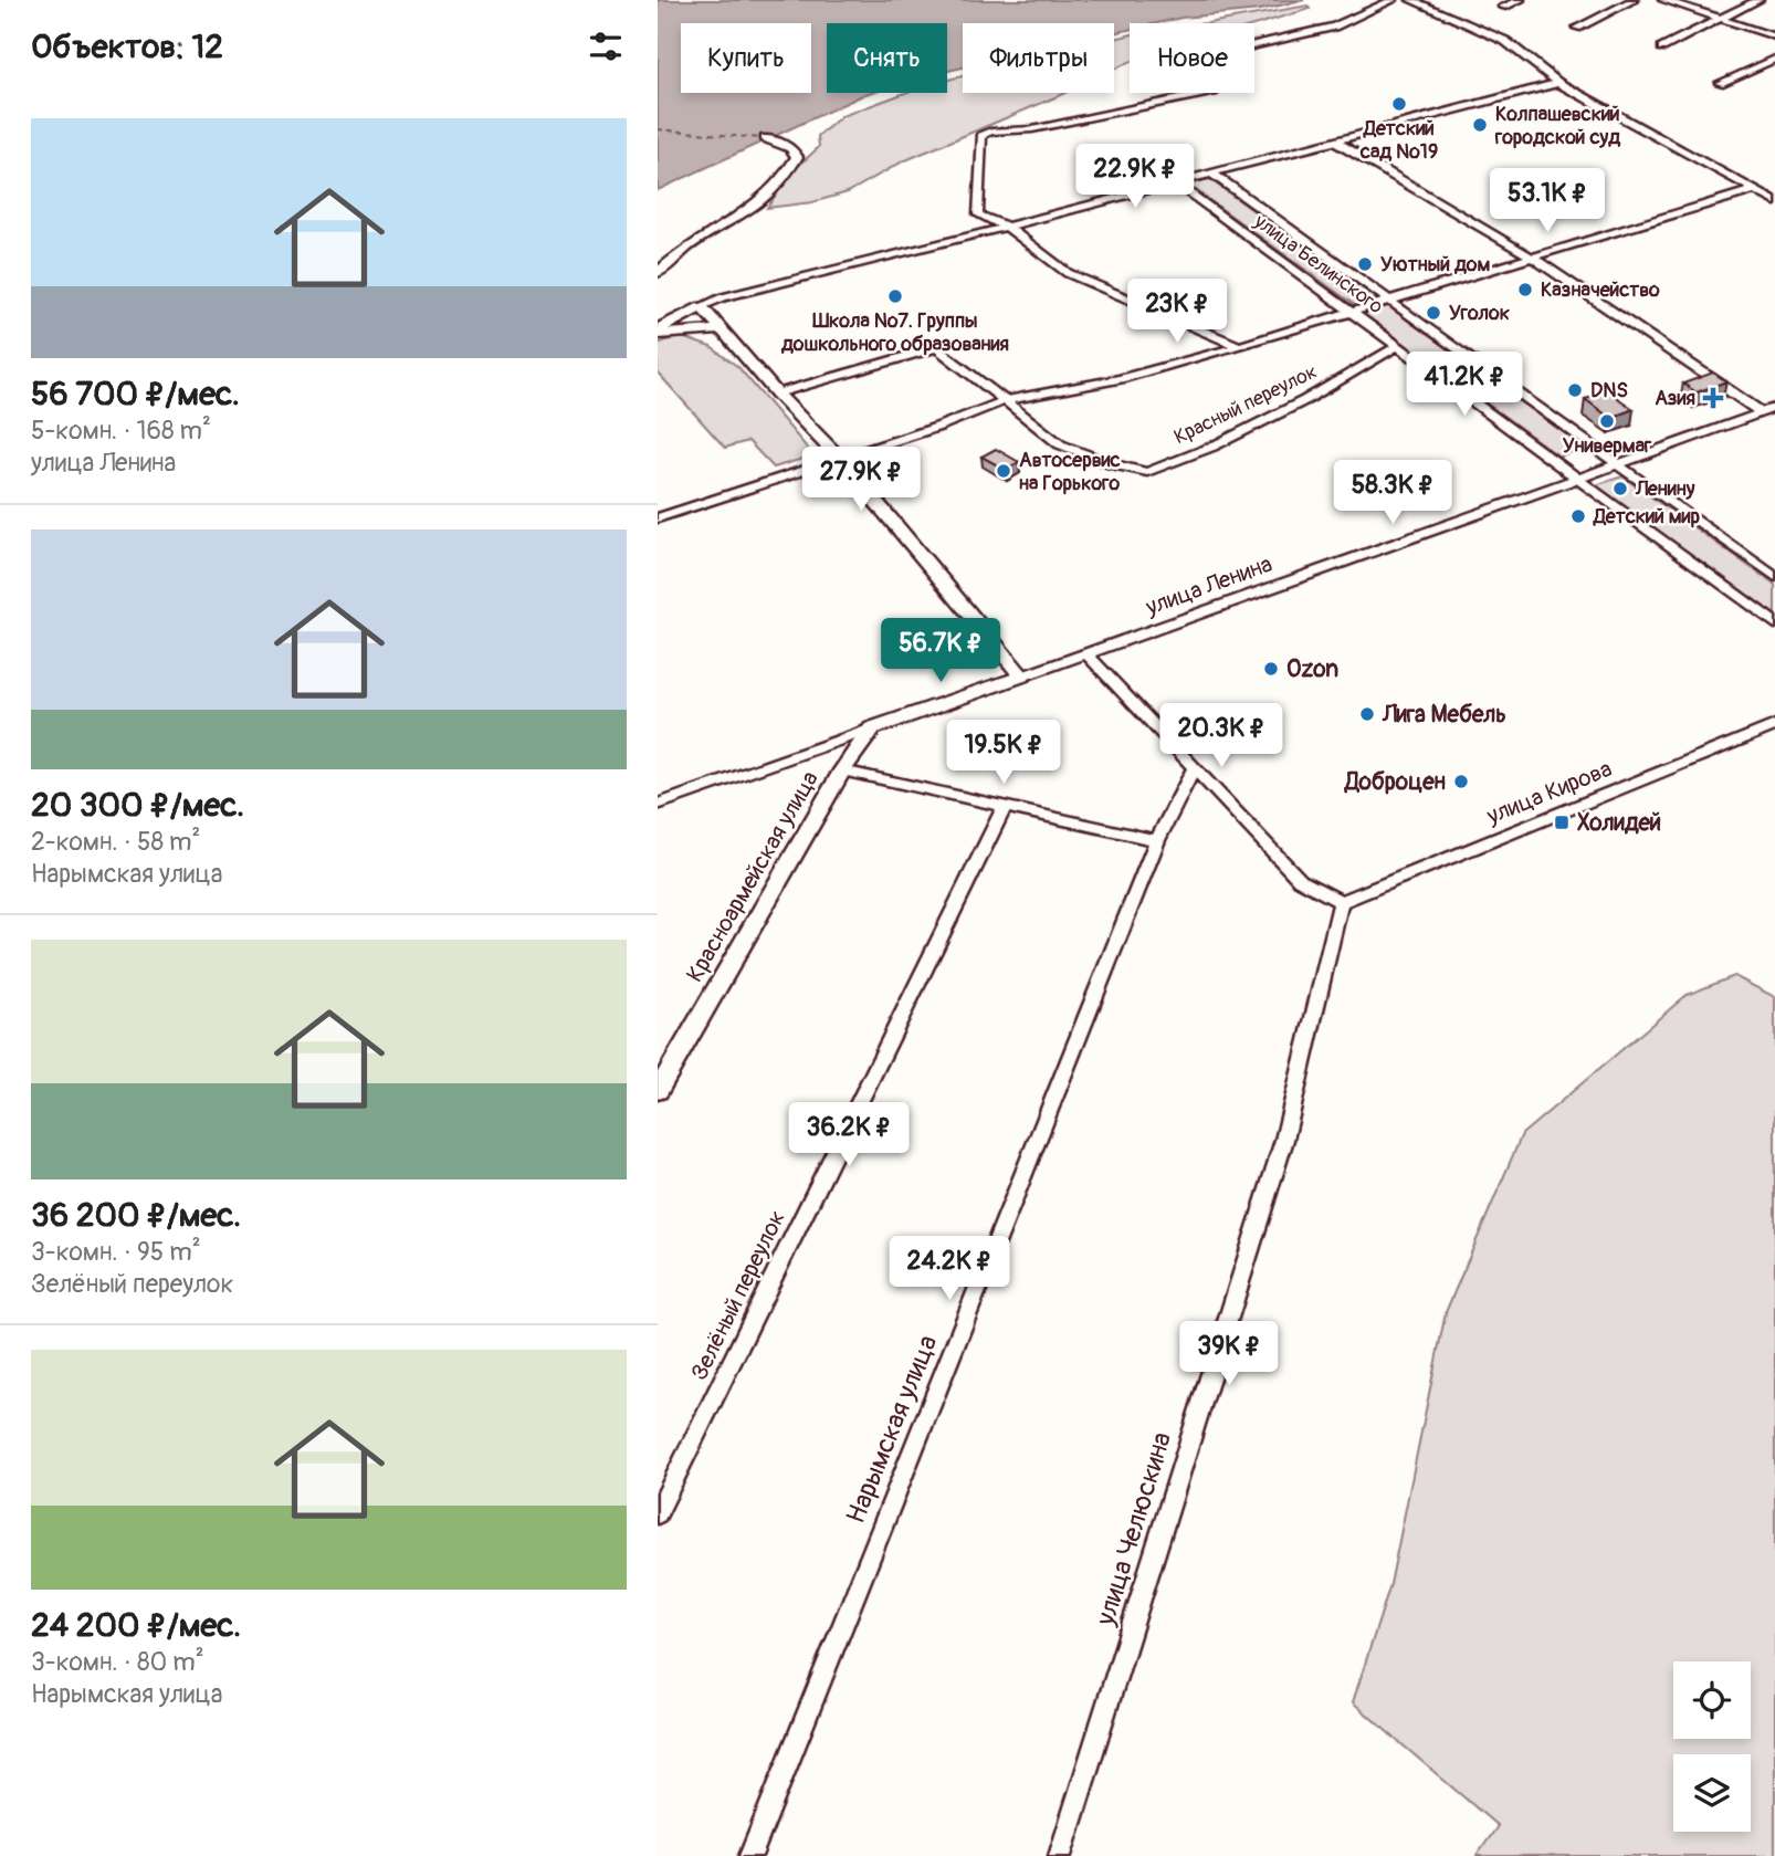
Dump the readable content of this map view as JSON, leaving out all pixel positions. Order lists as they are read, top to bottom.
{
  "streets": {
    "main road": ["улица Ленина", "Красноармейская улица"],
    "street": [
      "улица Белинского",
      "Красный переулок",
      "улица Кирова",
      "Зелёный переулок",
      "Нарымская улица",
      "улица Челюскина"
    ]
  },
  "crossings": [
    ["улица Белинского", "Красный переулок"],
    ["улица Белинского", "улица Ленина"],
    ["улица Ленина", "Красноармейская улица"],
    ["улица Кирова", "улица Челюскина"]
  ],
  "places": {
    "other": [
      "Детский сад №19",
      "Колпашевский городской суд",
      "Уютный дом",
      "Казначейство",
      "Школа №7. Группы дошкольного образования",
      "Уголок",
      "DNS",
      "Универмаг",
      "Автосервис на Горького",
      "Ленину",
      "Детский мир",
      "Ozon",
      "Лига Мебель",
      "Доброцен"
    ],
    "health": ["Азия"],
    "transit": ["Холидей"]
  },
  "page": {
    "heading": "Объектов: 12",
    "chip": [
      "Купить",
      "Снять",
      "Фильтры",
      "Новое"
    ],
    "list": [
      {
        "name": "56 700 ₽/мес.",
        "note": "5-комн. · 168 m² · улица Ленина"
      },
      {
        "name": "20 300 ₽/мес.",
        "note": "2-комн. · 58 m² · Нарымская улица"
      },
      {
        "name": "36 200 ₽/мес.",
        "note": "3-комн. · 95 m² · Зелёный переулок"
      },
      {
        "name": "24 200 ₽/мес.",
        "note": "3-комн. · 80 m² · Нарымская улица"
      }
    ],
    "price": [
      "22.9K ₽",
      "53.1K ₽",
      "23K ₽",
      "41.2K ₽",
      "27.9K ₽",
      "58.3K ₽",
      "56.7K ₽",
      "20.3K ₽",
      "19.5K ₽",
      "36.2K ₽",
      "24.2K ₽",
      "39K ₽"
    ]
  }
}
